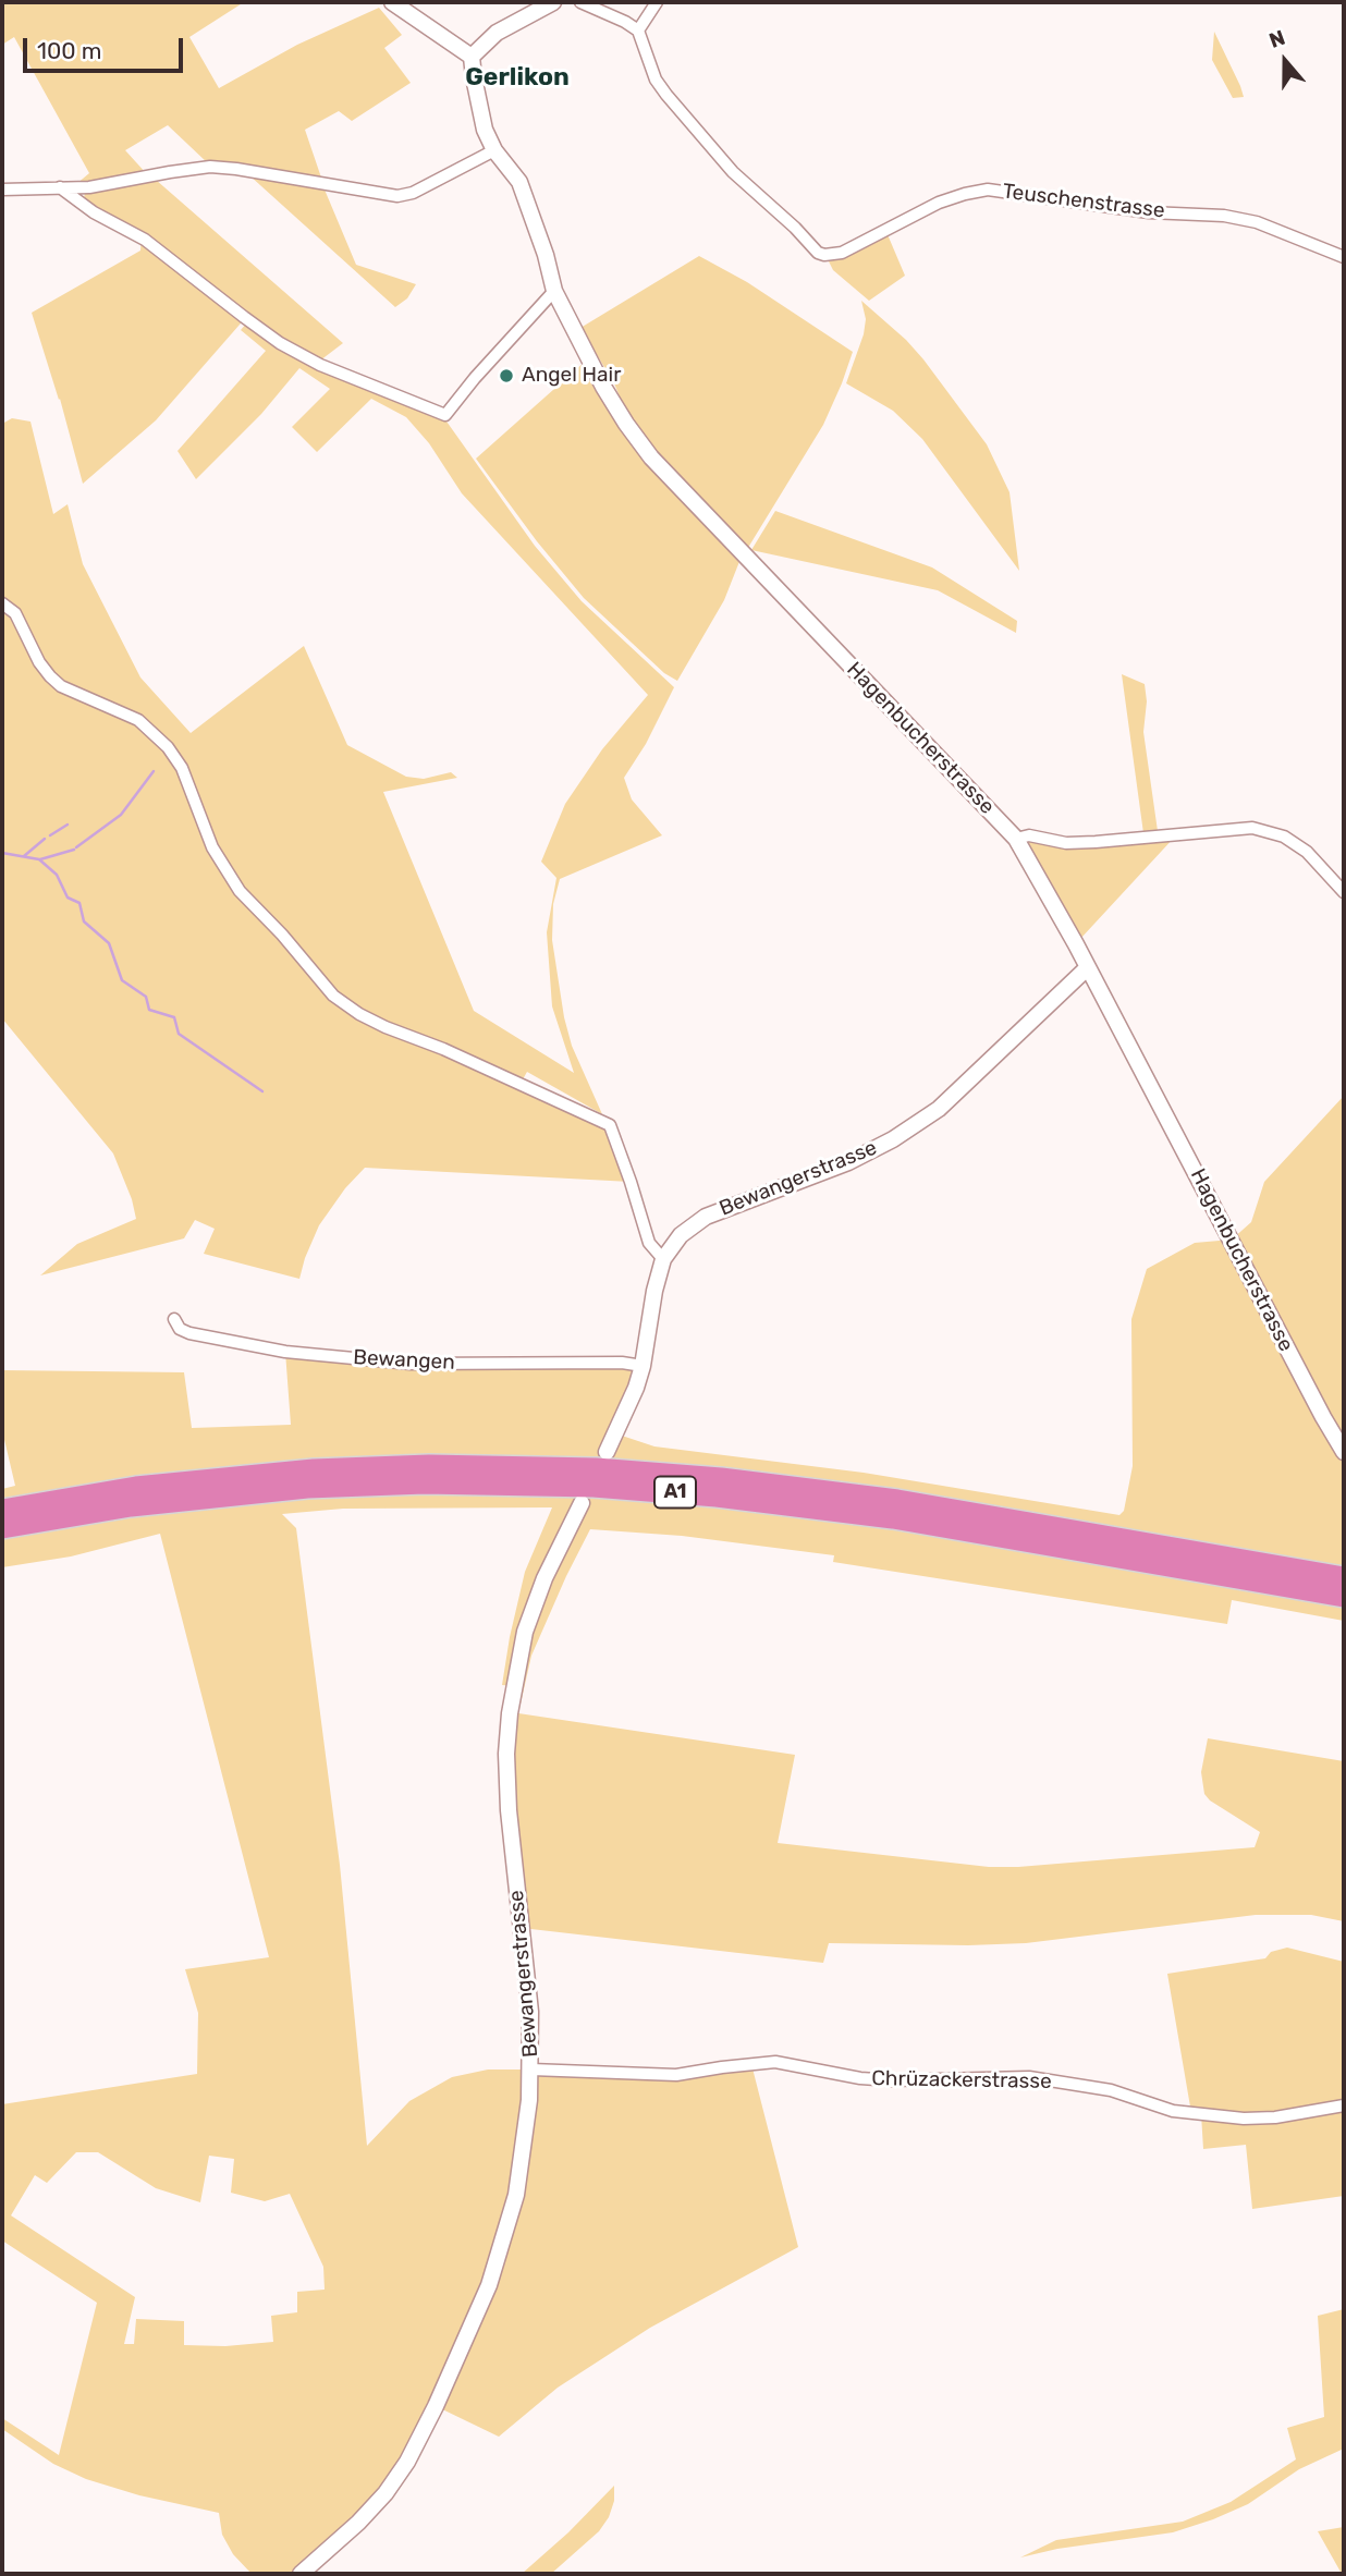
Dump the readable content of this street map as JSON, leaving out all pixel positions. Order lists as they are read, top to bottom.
{
  "streets": {
    "highway": ["A1"],
    "street": [
      "Teuschenstrasse",
      "Hagenbucherstrasse",
      "Bewangerstrasse",
      "Bewangen",
      "Chrüzackerstrasse"
    ]
  },
  "crossings": [
    ["Hagenbucherstrasse", "Bewangerstrasse"],
    ["Bewangerstrasse", "Bewangen"],
    ["Bewangerstrasse", "Chrüzackerstrasse"]
  ],
  "districts": ["Gerlikon"],
  "places": ["Angel Hair"],
  "scale_bar": "100 m",
  "north": "top"
}
